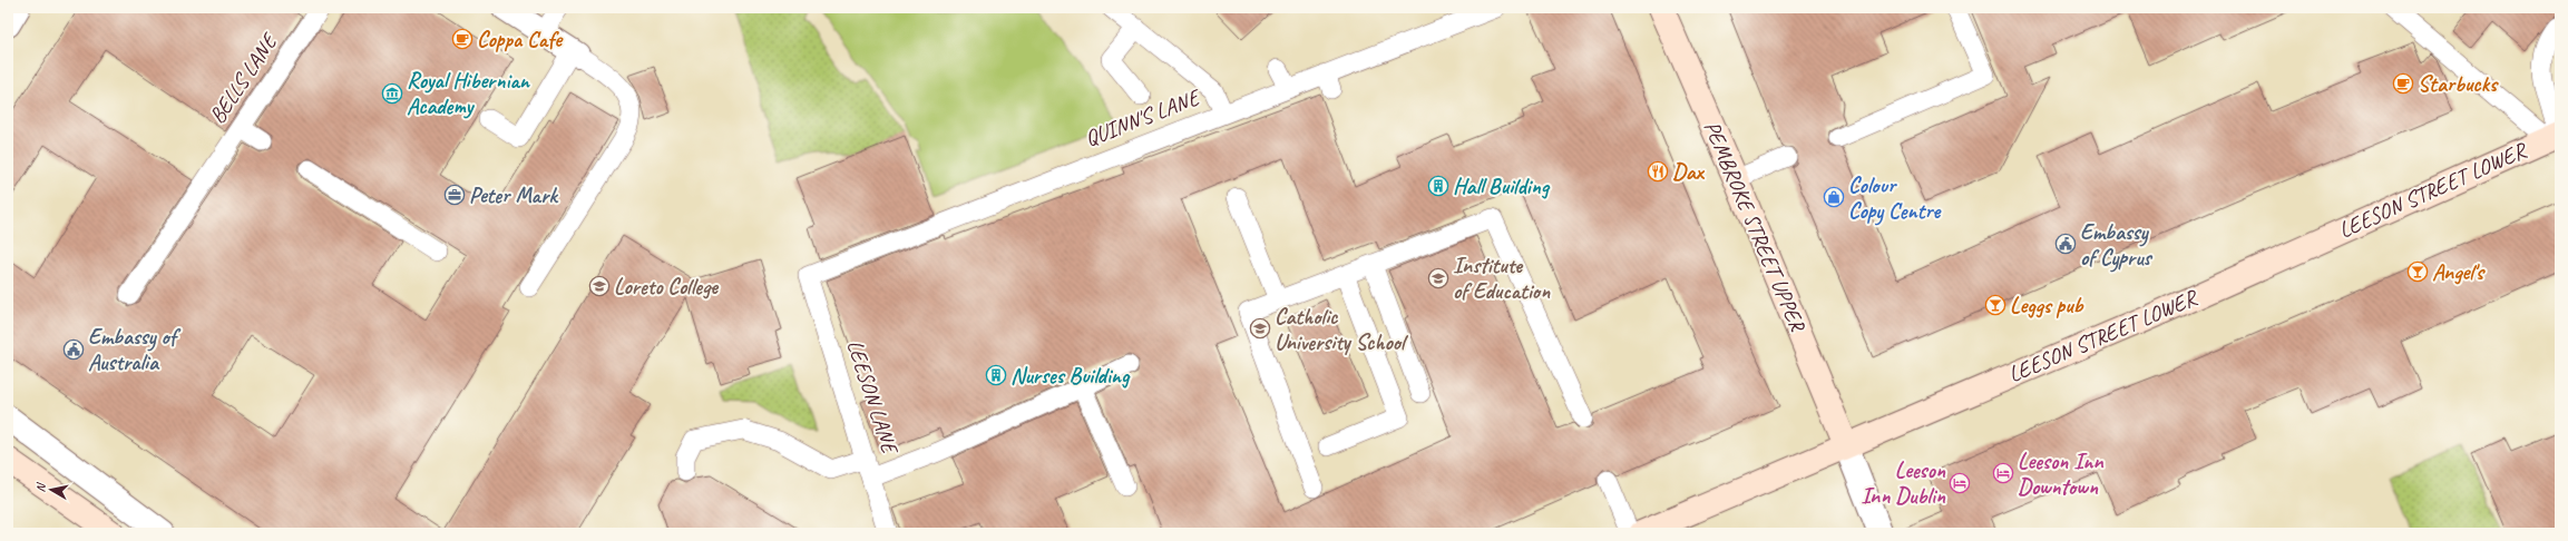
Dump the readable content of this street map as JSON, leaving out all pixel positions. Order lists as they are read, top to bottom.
{
  "streets": {
    "main road": ["LEESON STREET LOWER", "PEMBROKE STREET UPPER"],
    "lane": ["BELLS LANE", "QUINN'S LANE", "LEESON LANE"]
  },
  "crossings": [
    ["QUINN'S LANE", "LEESON LANE"],
    ["LEESON STREET LOWER", "PEMBROKE STREET UPPER"]
  ],
  "places": {
    "cafe": ["Coppa Cafe", "Starbucks"],
    "museum": ["Royal Hibernian Academy"],
    "restaurant": ["Dax"],
    "building": ["Hall Building", "Nurses Building"],
    "office": ["Peter Mark"],
    "shop": ["Colour Copy Centre"],
    "public building": ["Embassy of Cyprus", "Embassy of Australia"],
    "bar": ["Angel's", "Leggs pub"],
    "school or university": ["Institute of Education", "Loreto College", "Catholic University School"],
    "hotel": ["Leeson Inn Downtown", "Leeson Inn Dublin"]
  },
  "north": "left"
}
